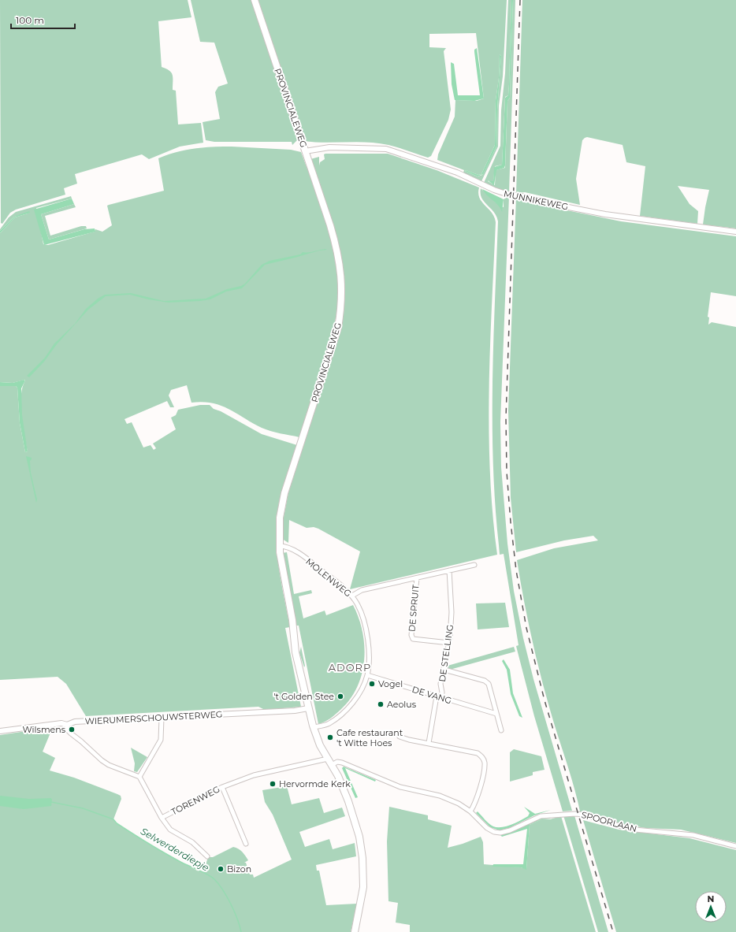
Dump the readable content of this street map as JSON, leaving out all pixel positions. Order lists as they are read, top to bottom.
{
  "streets": {
    "main road": ["PROVINCIALEWEG"],
    "street": [
      "MUNNIKEWEG",
      "MOLENWEG",
      "DE SPRUIT",
      "DE STELLING",
      "DE VANG",
      "WIERUMERSCHOUWSTERWEG",
      "TORENWEG",
      "SPOORLAAN"
    ]
  },
  "crossings": [
    ["PROVINCIALEWEG", "MUNNIKEWEG"],
    ["PROVINCIALEWEG", "MOLENWEG"],
    ["PROVINCIALEWEG", "WIERUMERSCHOUWSTERWEG"],
    ["PROVINCIALEWEG", "TORENWEG"],
    ["PROVINCIALEWEG", "SPOORLAAN"],
    ["MOLENWEG", "DE VANG"],
    ["DE SPRUIT", "DE STELLING"],
    ["DE STELLING", "DE VANG"]
  ],
  "districts": ["ADORP"],
  "water": ["Selwerderdiepje"],
  "places": [
    "Vogel",
    "'t Golden Stee",
    "Aeolus",
    "Wilsmens",
    "Cafe restaurant 't Witte Hoes",
    "Hervormde Kerk",
    "Bizon"
  ],
  "scale_bar": "100 m",
  "north": "top"
}
